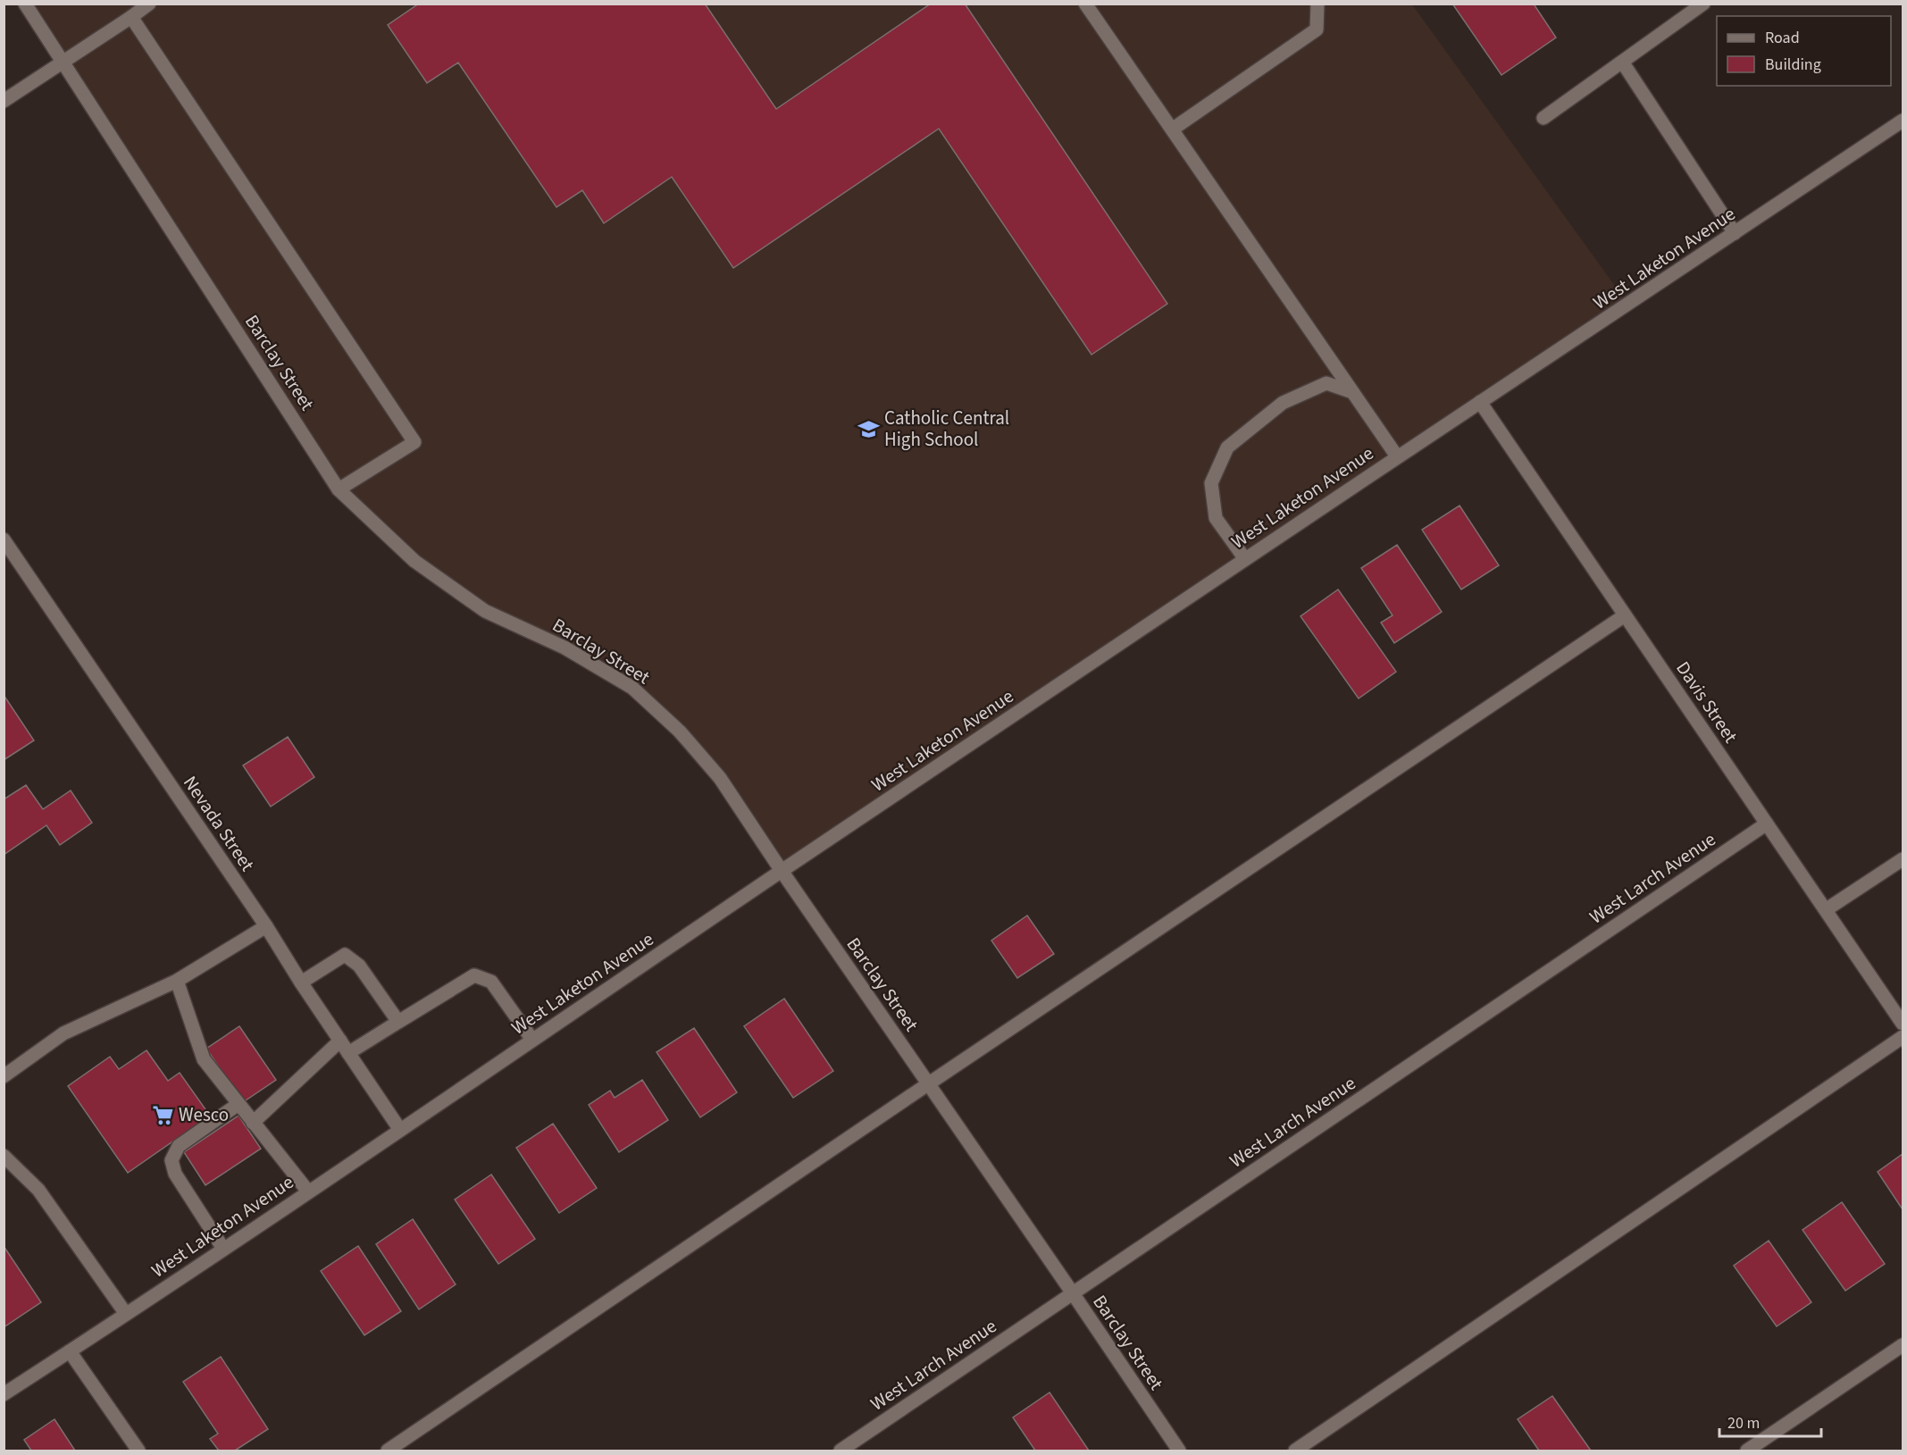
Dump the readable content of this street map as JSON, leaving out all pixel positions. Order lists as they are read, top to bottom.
{
  "streets": {
    "street": [
      "West Laketon Avenue",
      "Barclay Street",
      "Davis Street",
      "Nevada Street",
      "West Larch Avenue"
    ]
  },
  "crossings": [
    ["West Laketon Avenue", "Barclay Street"],
    ["West Laketon Avenue", "Davis Street"],
    ["West Laketon Avenue", "Nevada Street"],
    ["Barclay Street", "West Larch Avenue"],
    ["Davis Street", "West Larch Avenue"]
  ],
  "places": {
    "school or university": ["Catholic Central High School"],
    "supermarket": ["Wesco"]
  },
  "legend": ["Road", "Building"],
  "scale_bar": "20 m"
}
